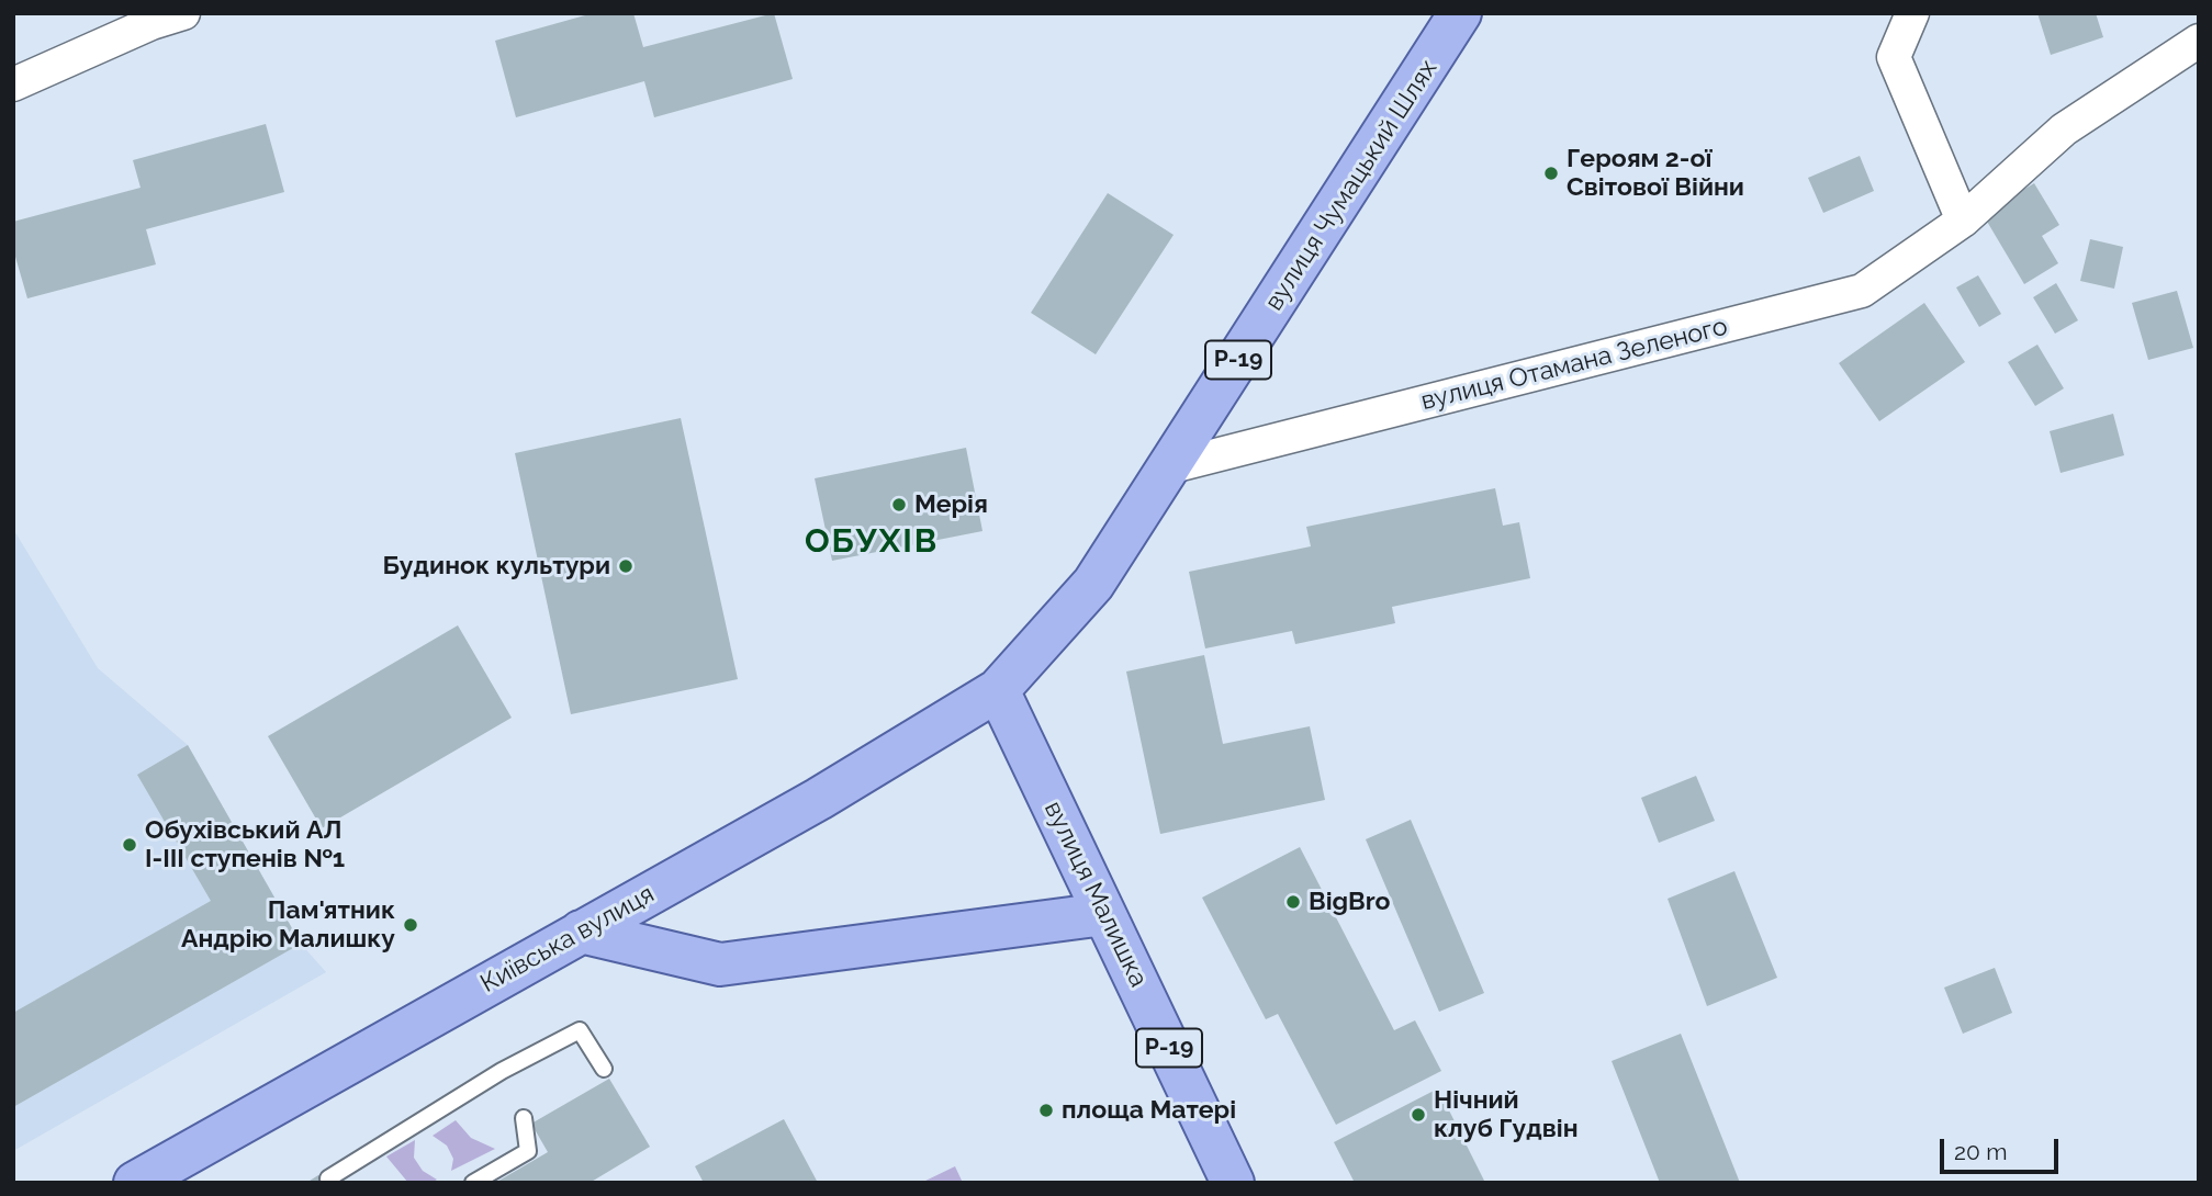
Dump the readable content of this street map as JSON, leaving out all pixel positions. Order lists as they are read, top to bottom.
{
  "streets": {
    "main road": [
      "вулиця Чумацький Шлях",
      "Р-19",
      "вулиця Малишка",
      "Київська вулиця"
    ],
    "street": ["вулиця Отамана Зеленого"]
  },
  "crossings": [
    ["вулиця Чумацький Шлях", "вулиця Отамана Зеленого"],
    ["вулиця Чумацький Шлях", "вулиця Малишка"],
    ["вулиця Чумацький Шлях", "Київська вулиця"],
    ["вулиця Малишка", "Київська вулиця"]
  ],
  "districts": ["ОБУХІВ"],
  "places": [
    "Героям 2-ої Світової Війни",
    "Мерія",
    "Будинок культури",
    "Обухівський АЛ І-ІІІ ступенів №1",
    "BigBro",
    "Пам'ятник Андрію Малишку",
    "площа Матері",
    "Нічний клуб Гудвін"
  ],
  "scale_bar": "20 m"
}
